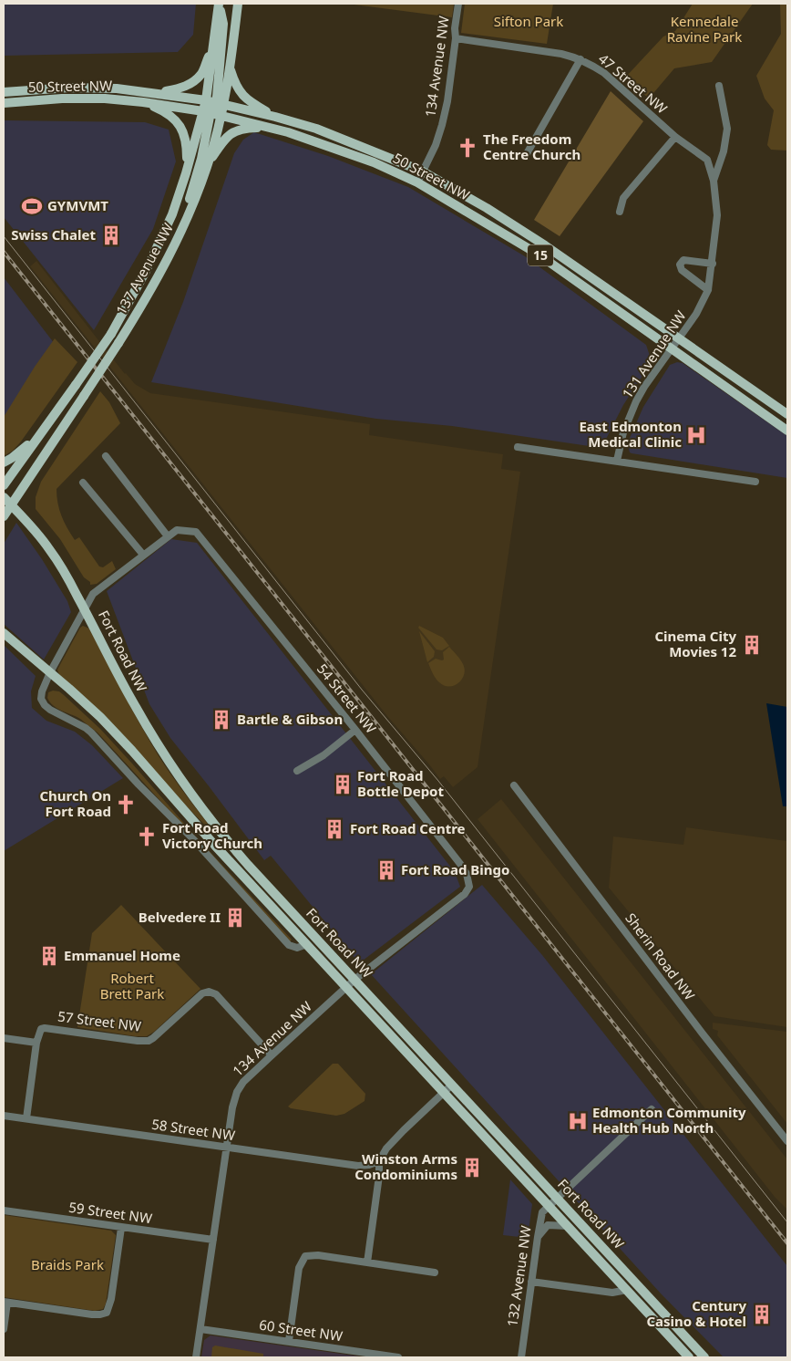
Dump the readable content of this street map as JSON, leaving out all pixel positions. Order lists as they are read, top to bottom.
{
  "streets": {
    "main road": [
      "50 Street NW",
      "15",
      "137 Avenue NW",
      "Fort Road NW"
    ],
    "street": [
      "134 Avenue NW",
      "47 Street NW",
      "131 Avenue NW",
      "54 Street NW",
      "Sherin Road NW",
      "57 Street NW",
      "58 Street NW",
      "59 Street NW",
      "132 Avenue NW",
      "60 Street NW"
    ]
  },
  "crossings": [
    ["134 Avenue NW", "47 Street NW"],
    ["134 Avenue NW", "50 Street NW"],
    ["134 Avenue NW", "Fort Road NW"],
    ["134 Avenue NW", "54 Street NW"],
    ["134 Avenue NW", "57 Street NW"],
    ["134 Avenue NW", "58 Street NW"],
    ["134 Avenue NW", "59 Street NW"],
    ["134 Avenue NW", "60 Street NW"],
    ["47 Street NW", "131 Avenue NW"],
    ["50 Street NW", "137 Avenue NW"],
    ["50 Street NW", "131 Avenue NW"],
    ["137 Avenue NW", "Fort Road NW"],
    ["Fort Road NW", "132 Avenue NW"]
  ],
  "parks": [
    "Sifton Park",
    "Kennedale Ravine Park",
    "Robert Brett Park",
    "Braids Park"
  ],
  "places": {
    "church": ["The Freedom Centre Church", "Church On Fort Road", "Fort Road Victory Church"],
    "sports": ["GYMVMT"],
    "building": [
      "Swiss Chalet",
      "Cinema City Movies 12",
      "Bartle & Gibson",
      "Fort Road Bottle Depot",
      "Fort Road Centre",
      "Fort Road Bingo",
      "Belvedere II",
      "Emmanuel Home",
      "Winston Arms Condominiums",
      "Century Casino & Hotel"
    ],
    "hospital": ["East Edmonton Medical Clinic", "Edmonton Community Health Hub North"]
  }
}
